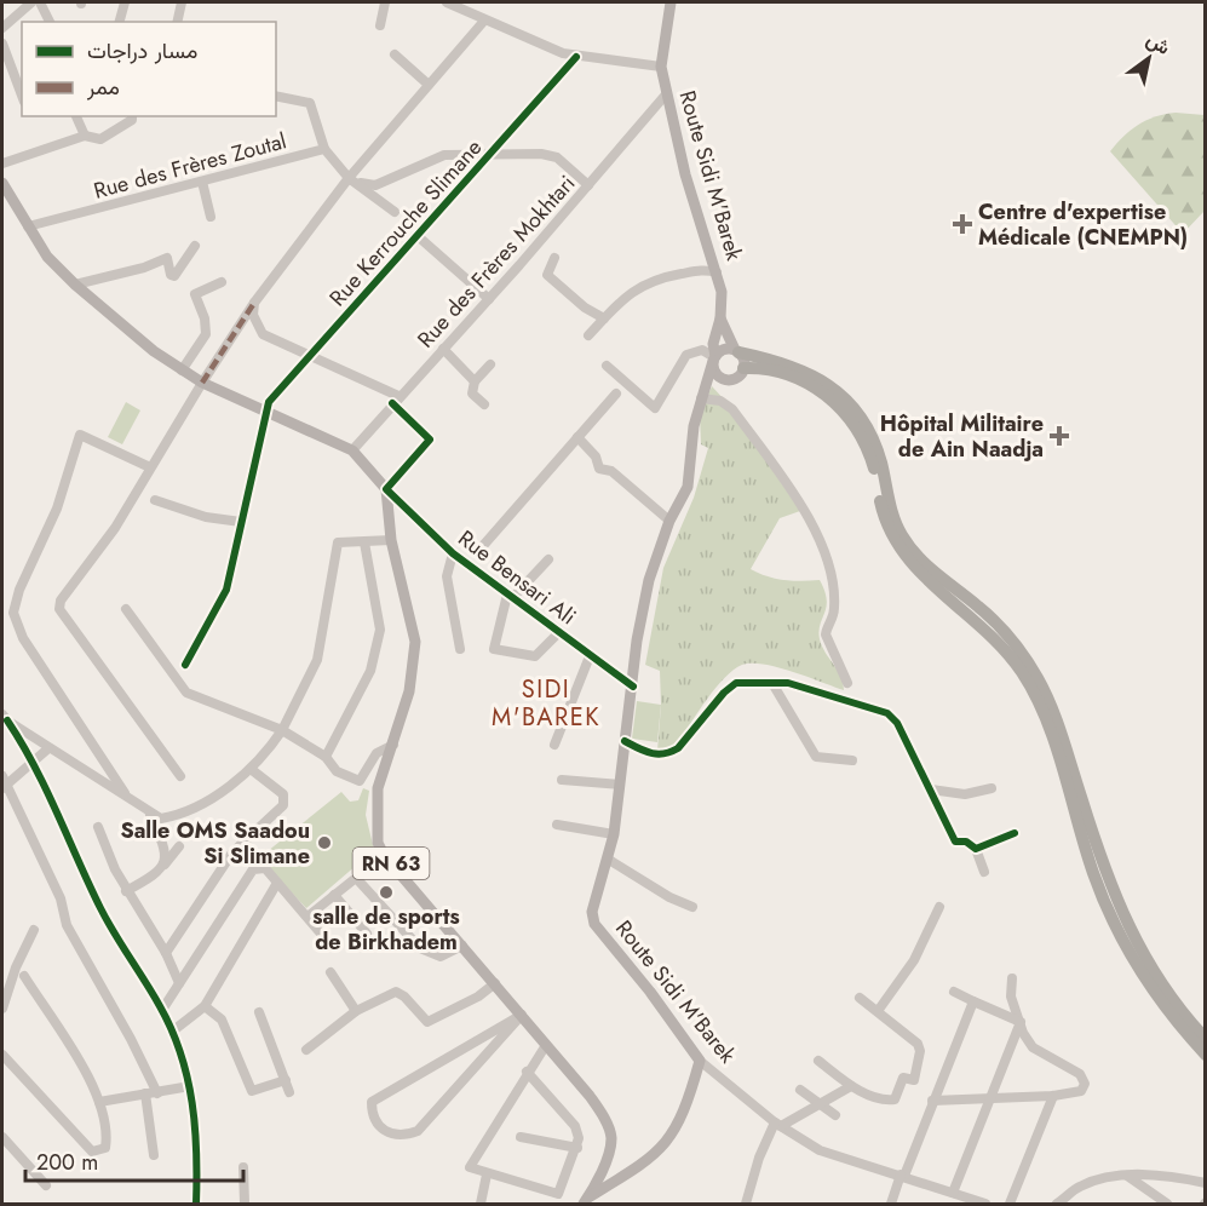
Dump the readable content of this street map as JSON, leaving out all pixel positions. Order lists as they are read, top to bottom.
{
  "streets": {
    "main road": ["Route Sidi M'Barek", "RN 63"],
    "street": [
      "Rue des Frères Zoutal",
      "Rue Kerrouche Slimane",
      "Rue des Frères Mokhtari",
      "Rue Bensari Ali"
    ]
  },
  "crossings": [
    ["Route Sidi M'Barek", "Rue des Frères Mokhtari"],
    ["Route Sidi M'Barek", "Rue Bensari Ali"],
    ["Rue Bensari Ali", "RN 63"]
  ],
  "districts": ["SIDI M'BAREK"],
  "places": {
    "health": ["Centre d'expertise Médicale (CNEMPN)", "Hôpital Militaire de Ain Naadja"],
    "other": ["Salle OMS Saadou Si Slimane", "salle de sports de Birkhadem"]
  },
  "legend": ["مسار دراجات", "ممر"],
  "scale_bar": "200 m",
  "north": "top right"
}
